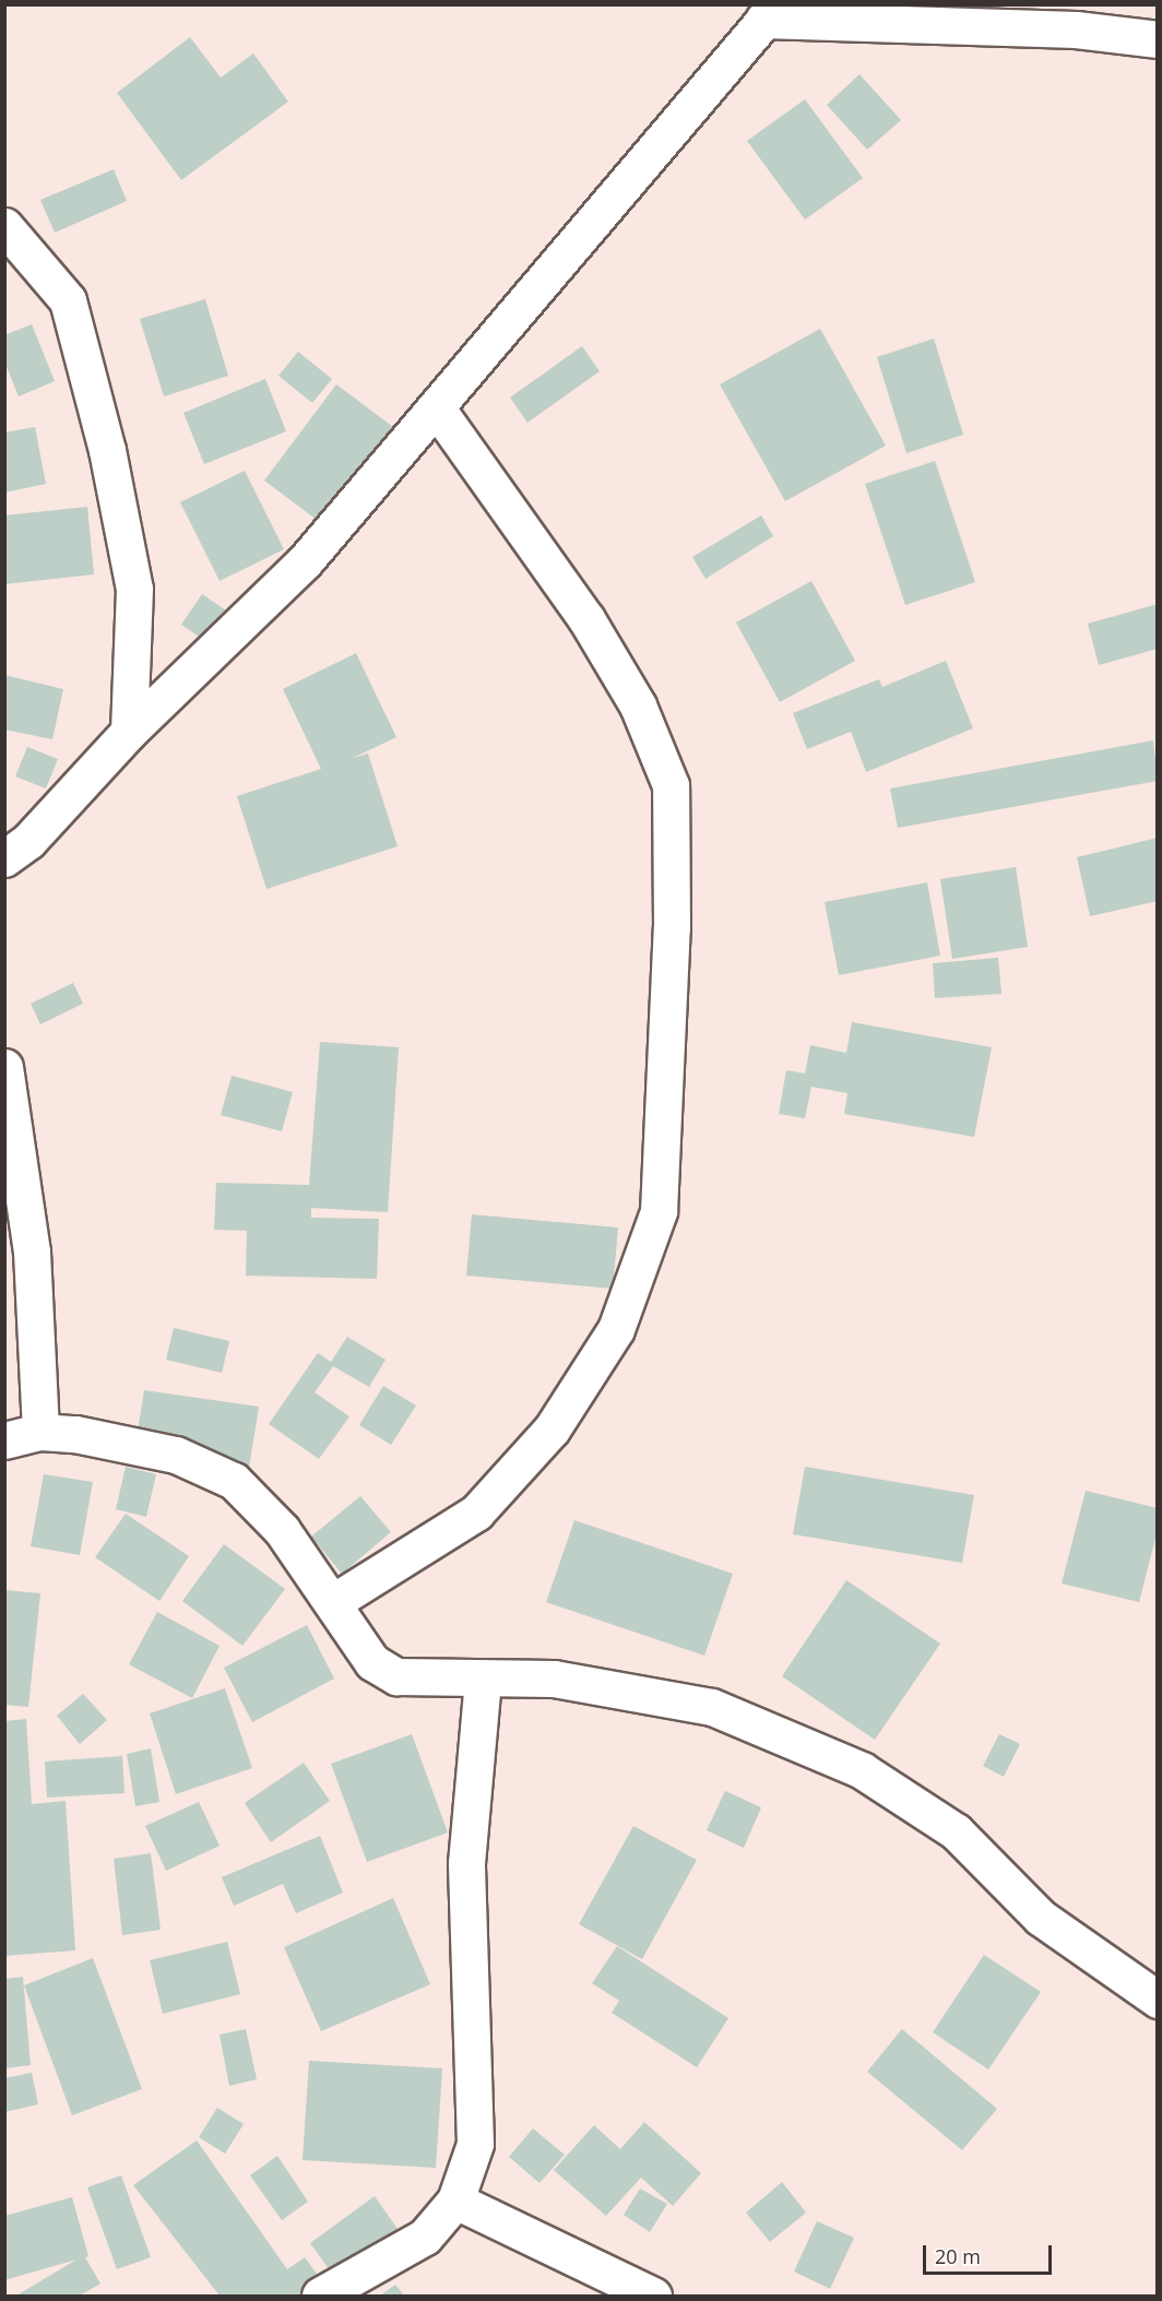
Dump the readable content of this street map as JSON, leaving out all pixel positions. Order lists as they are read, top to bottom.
{
  "scale_bar": "20 m"
}
